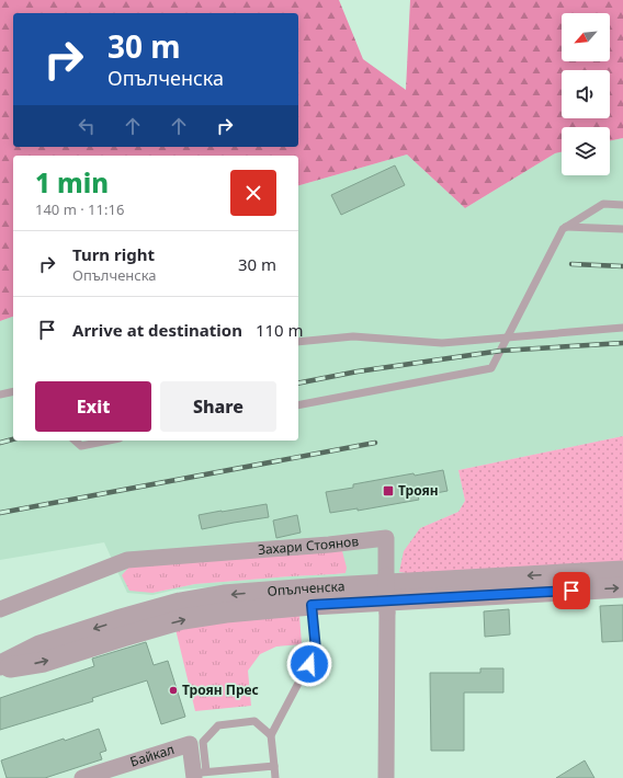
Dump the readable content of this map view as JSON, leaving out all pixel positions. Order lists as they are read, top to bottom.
{
  "streets": {
    "street": ["Захари Стоянов", "Опълченска", "Байкал"]
  },
  "places": {
    "transit": ["Троян"],
    "other": ["Троян Прес"]
  },
  "north": "bottom left",
  "page": {
    "turn": ["30 m", "Опълченска"],
    "heading": ["1 min", "140 m · 11:16"],
    "list": [
      {
        "name": "Turn right",
        "note": "Опълченска",
        "value": "30 m"
      },
      {
        "name": "Arrive at destination",
        "value": "110 m"
      }
    ],
    "buttons": ["Exit", "Share"]
  }
}
